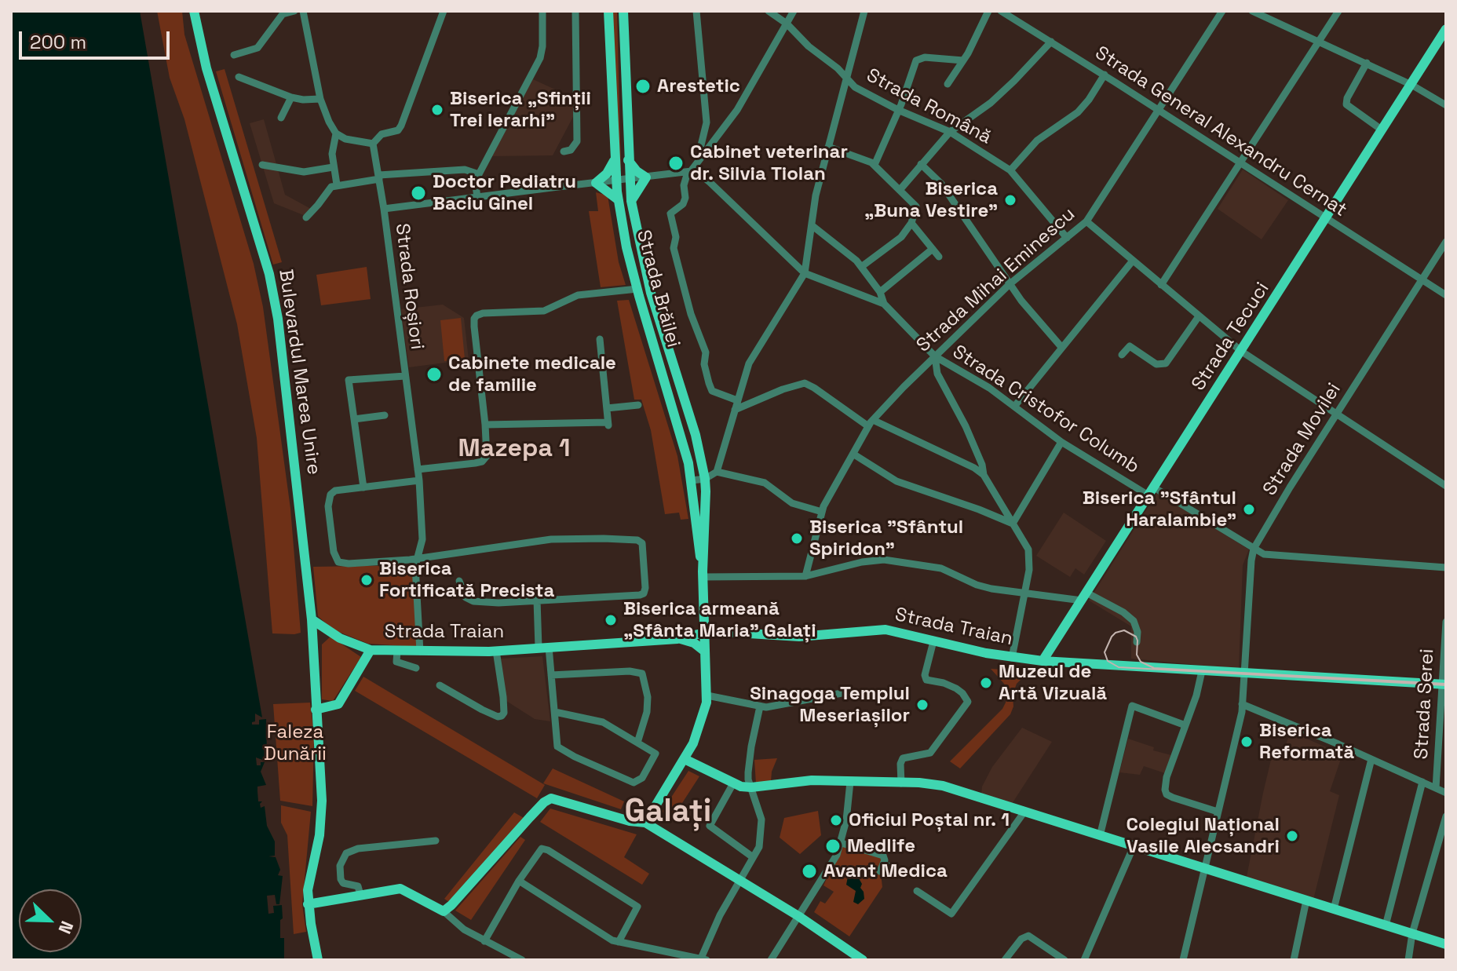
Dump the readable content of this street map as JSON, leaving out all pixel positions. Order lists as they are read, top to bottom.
{
  "streets": {
    "main road": [
      "Strada Brăilei",
      "Strada Tecuci",
      "Bulevardul Marea Unire",
      "Strada Traian"
    ],
    "street": [
      "Strada Română",
      "Strada General Alexandru Cernat",
      "Strada Mihai Eminescu",
      "Strada Roșiori",
      "Strada Cristofor Columb",
      "Strada Movilei",
      "Strada Serei"
    ]
  },
  "crossings": [
    ["Strada Română", "Strada Mihai Eminescu"],
    ["Strada General Alexandru Cernat", "Strada Mihai Eminescu"],
    ["Strada General Alexandru Cernat", "Strada Tecuci"],
    ["Strada General Alexandru Cernat", "Strada Movilei"],
    ["Strada Mihai Eminescu", "Strada Cristofor Columb"],
    ["Strada Roșiori", "Strada Brăilei"],
    ["Strada Roșiori", "Strada Cristofor Columb"],
    ["Strada Roșiori", "Strada Traian"],
    ["Strada Brăilei", "Strada Traian"],
    ["Strada Tecuci", "Strada Cristofor Columb"],
    ["Strada Tecuci", "Strada Traian"],
    ["Bulevardul Marea Unire", "Strada Traian"],
    ["Strada Cristofor Columb", "Strada Movilei"],
    ["Strada Movilei", "Strada Traian"],
    ["Strada Traian", "Strada Serei"]
  ],
  "districts": ["Mazepa 1", "Galați"],
  "parks": ["Faleza Dunării"],
  "places": [
    "Arestetic",
    "Biserica „Sfinții Trei Ierarhi\"",
    "Cabinet veterinar dr. Silvia Tiolan",
    "Doctor Pediatru Baciu Ginel",
    "Biserica „Buna Vestire\"",
    "Cabinete medicale de familie",
    "Biserica \"Sfântul Haralambie\"",
    "Biserica \"Sfântul Spiridon\"",
    "Biserica Fortificată Precista",
    "Biserica armeană „Sfânta Maria” Galați",
    "Muzeul de Artă Vizuală",
    "Sinagoga Templul Meseriașilor",
    "Biserica Reformată",
    "Oficiul Poștal nr. 1",
    "Colegiul Național Vasile Alecsandri",
    "Medlife",
    "Avant Medica"
  ],
  "scale_bar": "200 m",
  "north": "bottom right"
}
